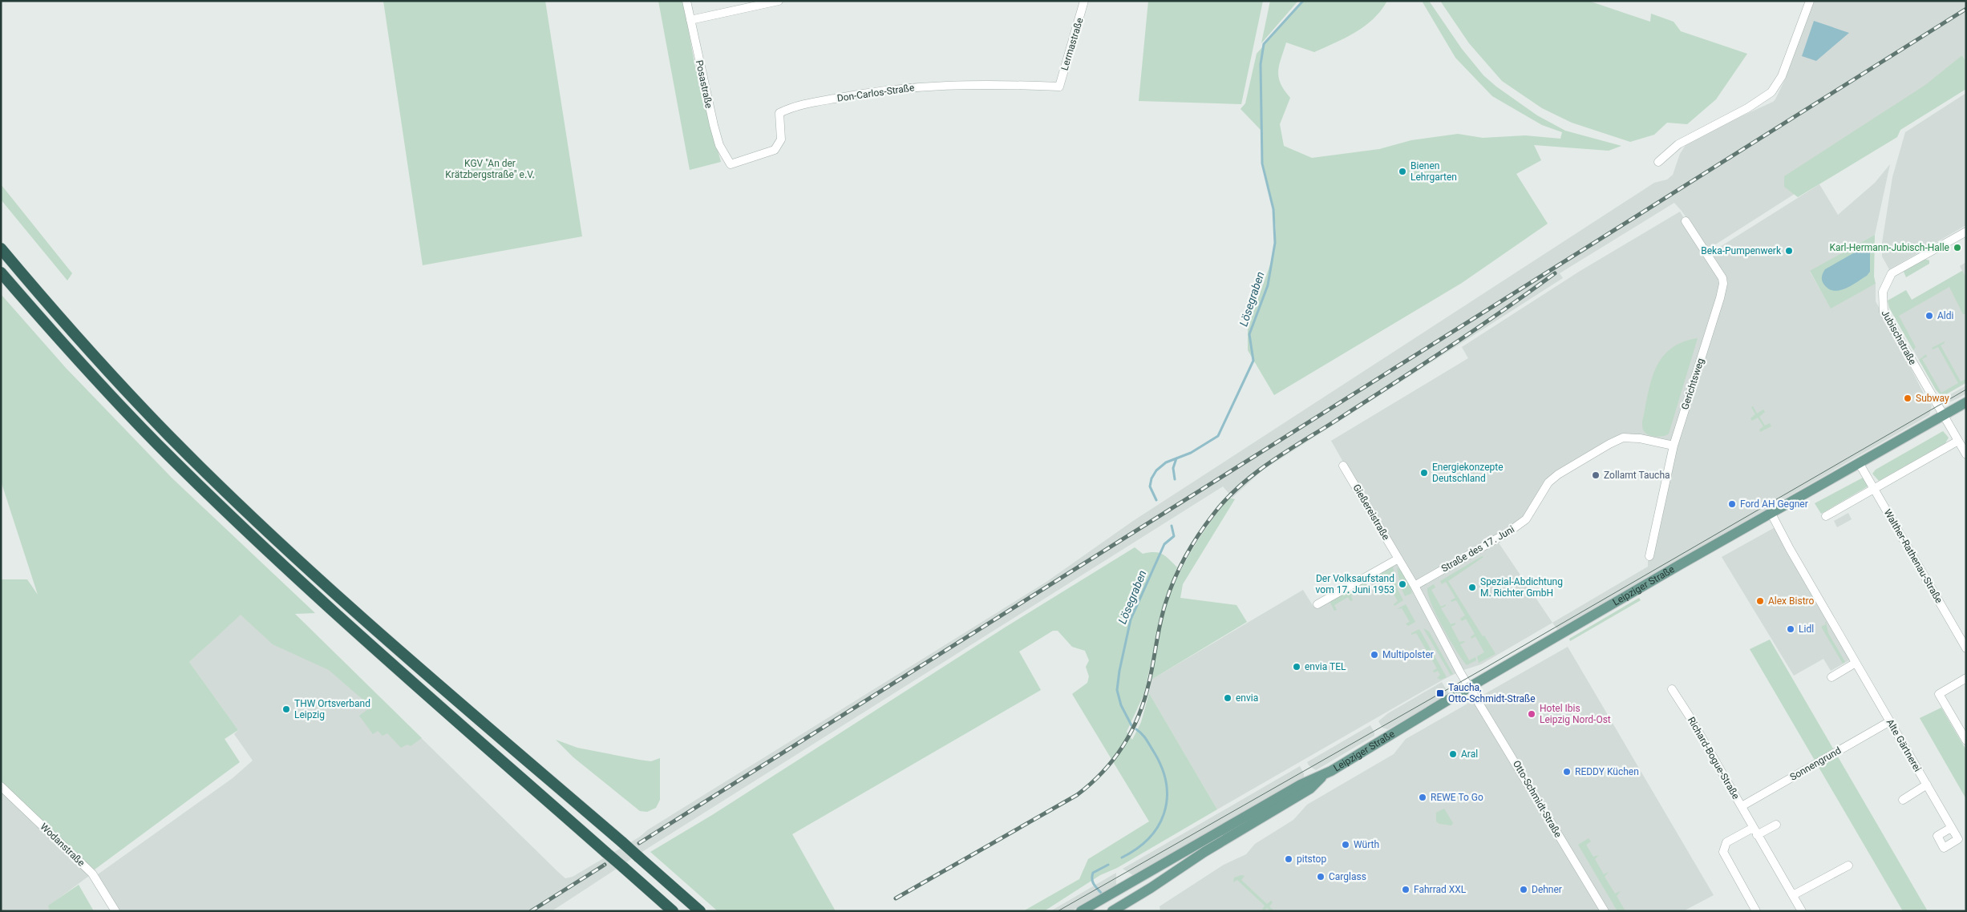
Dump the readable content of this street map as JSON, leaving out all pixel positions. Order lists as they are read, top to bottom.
{
  "streets": {
    "main road": ["Leipziger Straße"],
    "street": [
      "Lermastraße",
      "Posastraße",
      "Don-Carlos-Straße",
      "Jubischstraße",
      "Gerichtsweg",
      "Gießereistraße",
      "Straße des 17. Juni",
      "Walther-Rathenau-Straße",
      "Alte Gärtnerei",
      "Richard-Bogue-Straße",
      "Sonnengrund",
      "Otto-Schmidt-Straße",
      "Wodanstraße"
    ]
  },
  "crossings": [
    ["Lermastraße", "Don-Carlos-Straße"],
    ["Posastraße", "Don-Carlos-Straße"],
    ["Jubischstraße", "Leipziger Straße"],
    ["Gerichtsweg", "Straße des 17. Juni"],
    ["Gießereistraße", "Straße des 17. Juni"],
    ["Walther-Rathenau-Straße", "Leipziger Straße"],
    ["Leipziger Straße", "Alte Gärtnerei"],
    ["Leipziger Straße", "Otto-Schmidt-Straße"],
    ["Alte Gärtnerei", "Sonnengrund"],
    ["Richard-Bogue-Straße", "Sonnengrund"]
  ],
  "water": ["Lösegraben"],
  "parks": ["KGV \"An der Krätzbergstraße\" e.V."],
  "places": {
    "other": [
      "Bienen Lehrgarten",
      "Karl-Hermann-Jubisch-Halle",
      "Beka-Pumpenwerk",
      "Aldi",
      "Subway",
      "Energiekonzepte Deutschland",
      "Zollamt Taucha",
      "Ford AH Gegner",
      "Der Volksaufstand vom 17. Juni 1953",
      "Spezial-Abdichtung M. Richter GmbH",
      "Alex Bistro",
      "Lidl",
      "Multipolster",
      "envia TEL",
      "envia",
      "THW Ortsverband Leipzig",
      "Hotel Ibis Leipzig Nord-Ost",
      "Aral",
      "REDDY Küchen",
      "REWE To Go",
      "Würth",
      "pitstop",
      "Carglass",
      "Fahrrad XXL",
      "Dehner"
    ],
    "transit": ["Taucha, Otto-Schmidt-Straße"]
  }
}
